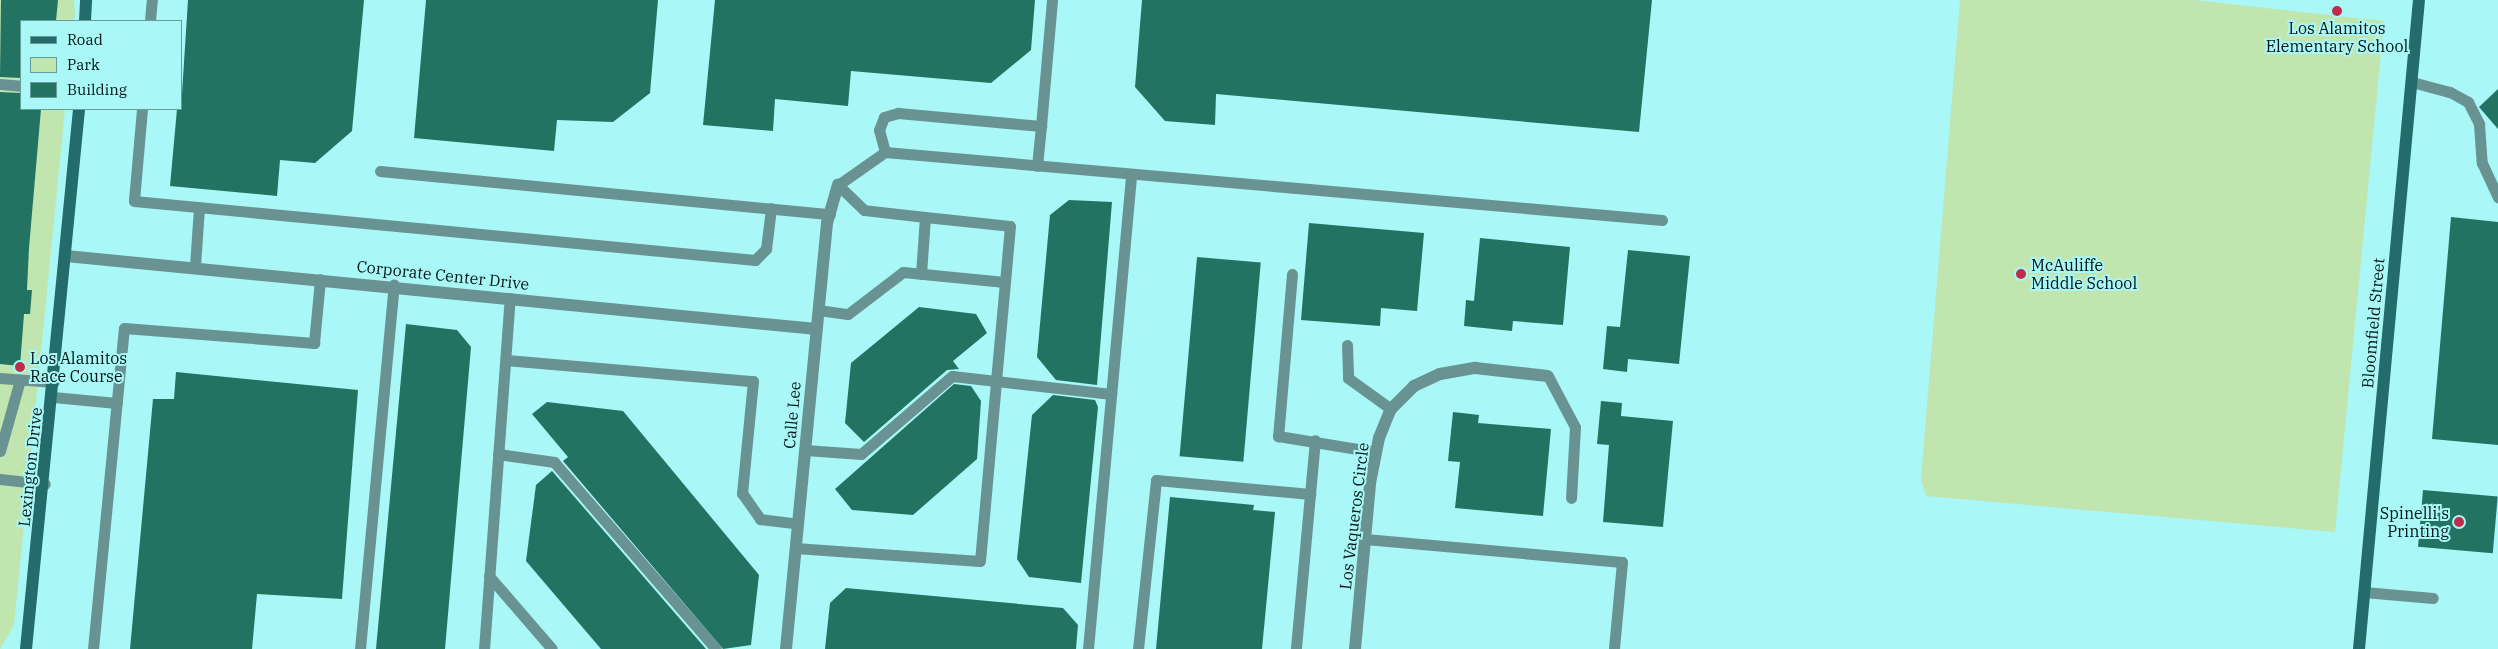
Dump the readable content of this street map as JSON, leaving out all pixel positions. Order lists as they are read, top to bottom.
{
  "streets": {
    "street": [
      "Corporate Center Drive",
      "Bloomfield Street",
      "Calle Lee",
      "Lexington Drive",
      "Los Vaqueros Circle"
    ]
  },
  "crossings": [
    ["Corporate Center Drive", "Calle Lee"],
    ["Corporate Center Drive", "Lexington Drive"]
  ],
  "places": [
    "Los Alamitos Elementary School",
    "McAuliffe Middle School",
    "Los Alamitos Race Course",
    "Spinelli's Printing"
  ],
  "legend": ["Road", "Park", "Building"]
}
